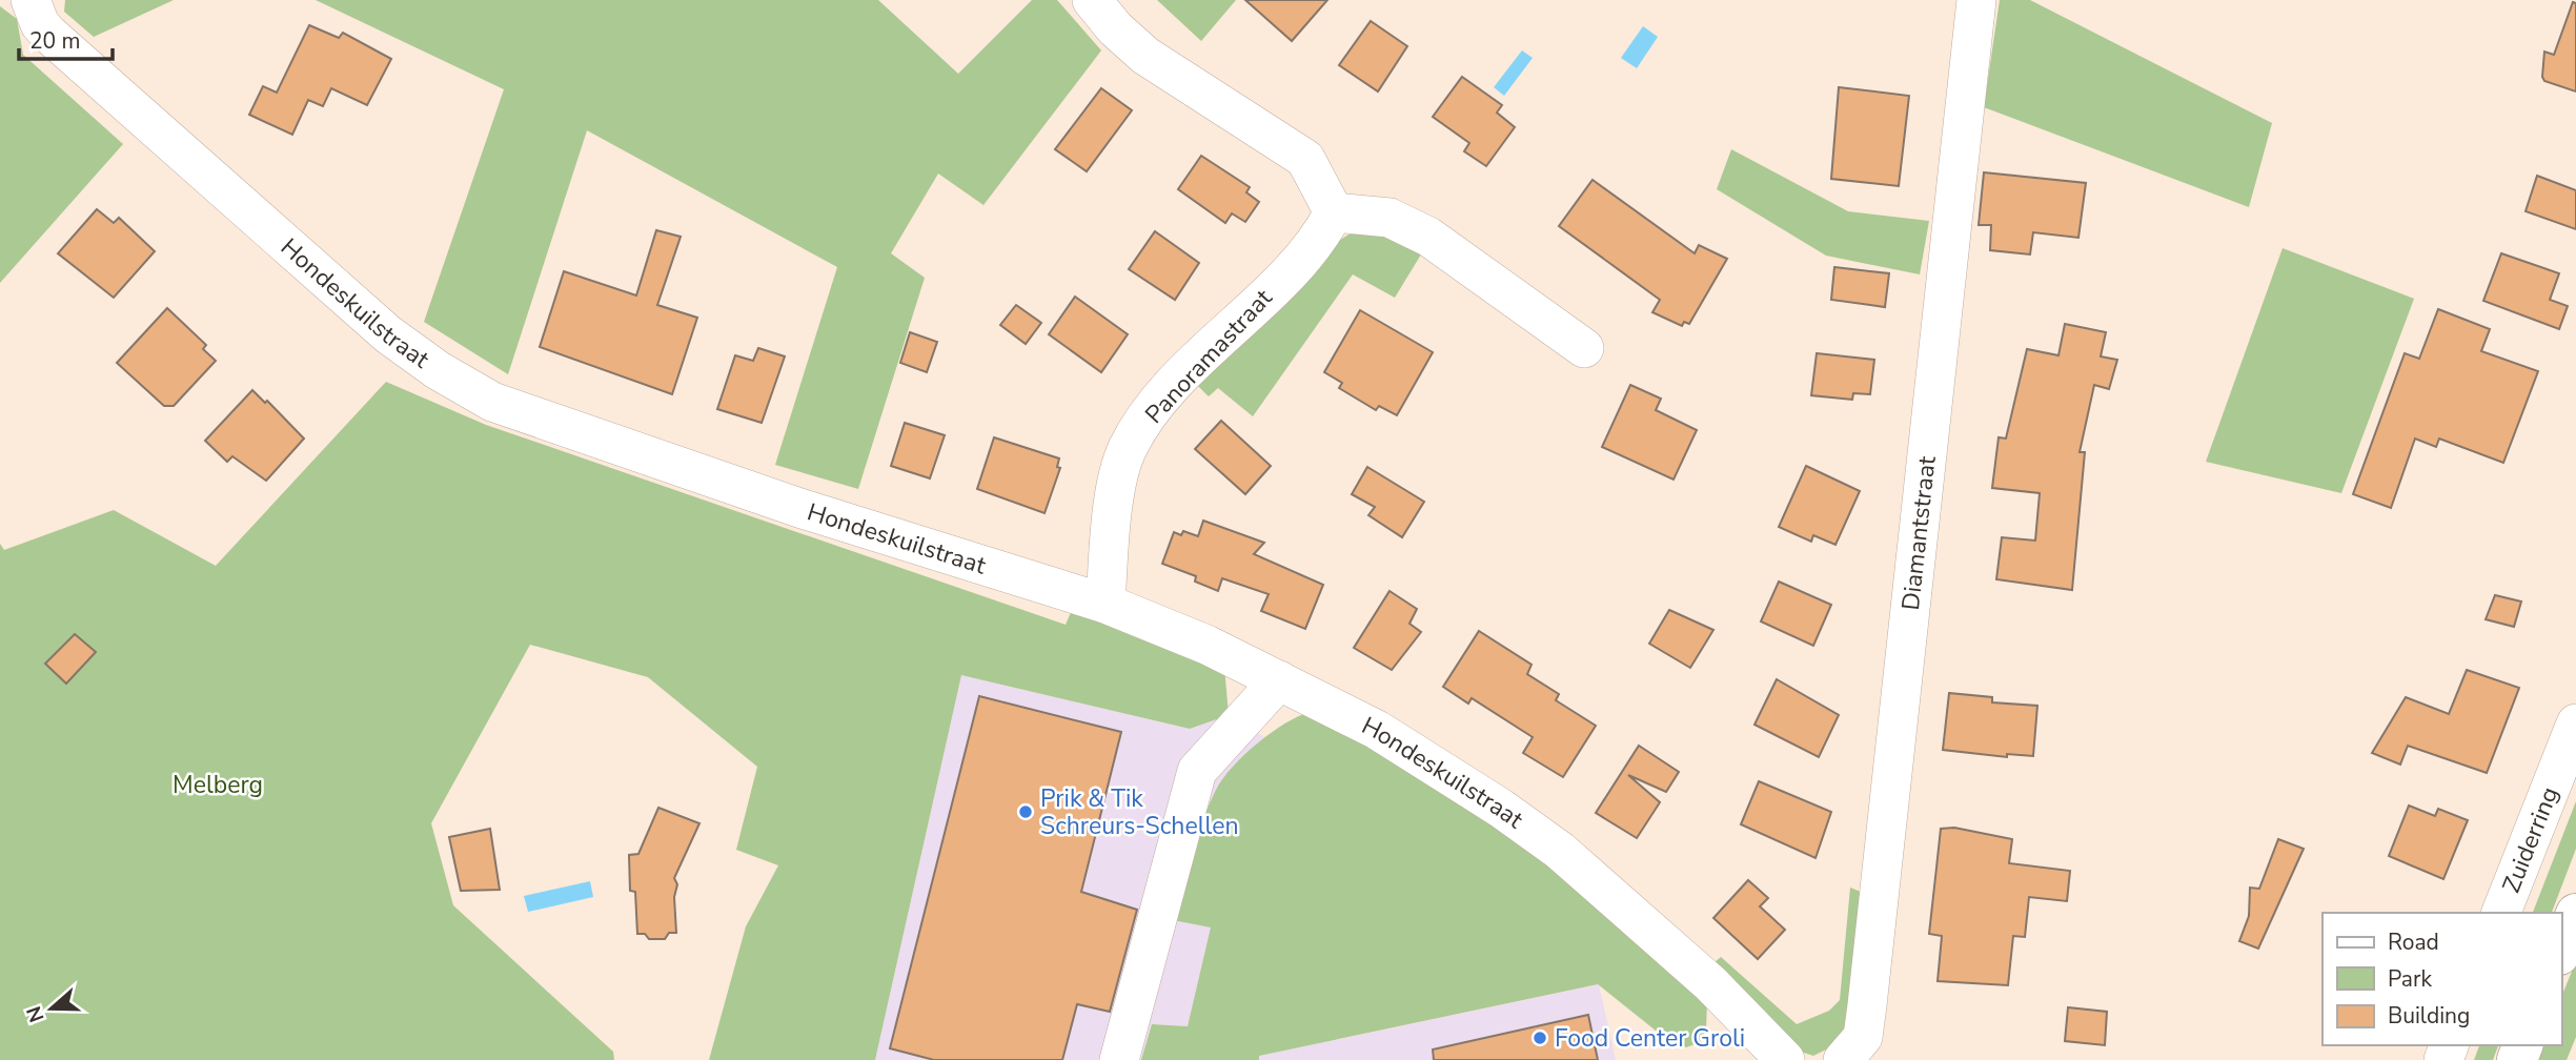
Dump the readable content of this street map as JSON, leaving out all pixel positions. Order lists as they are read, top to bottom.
{
  "streets": {
    "street": [
      "Hondeskuilstraat",
      "Panoramastraat",
      "Diamantstraat",
      "Zuiderring"
    ]
  },
  "crossings": [
    ["Hondeskuilstraat", "Panoramastraat"]
  ],
  "parks": ["Melberg"],
  "places": ["Prik & Tik Schreurs-Schellen", "Food Center Groli"],
  "legend": ["Road", "Park", "Building"],
  "scale_bar": "20 m",
  "north": "left"
}
